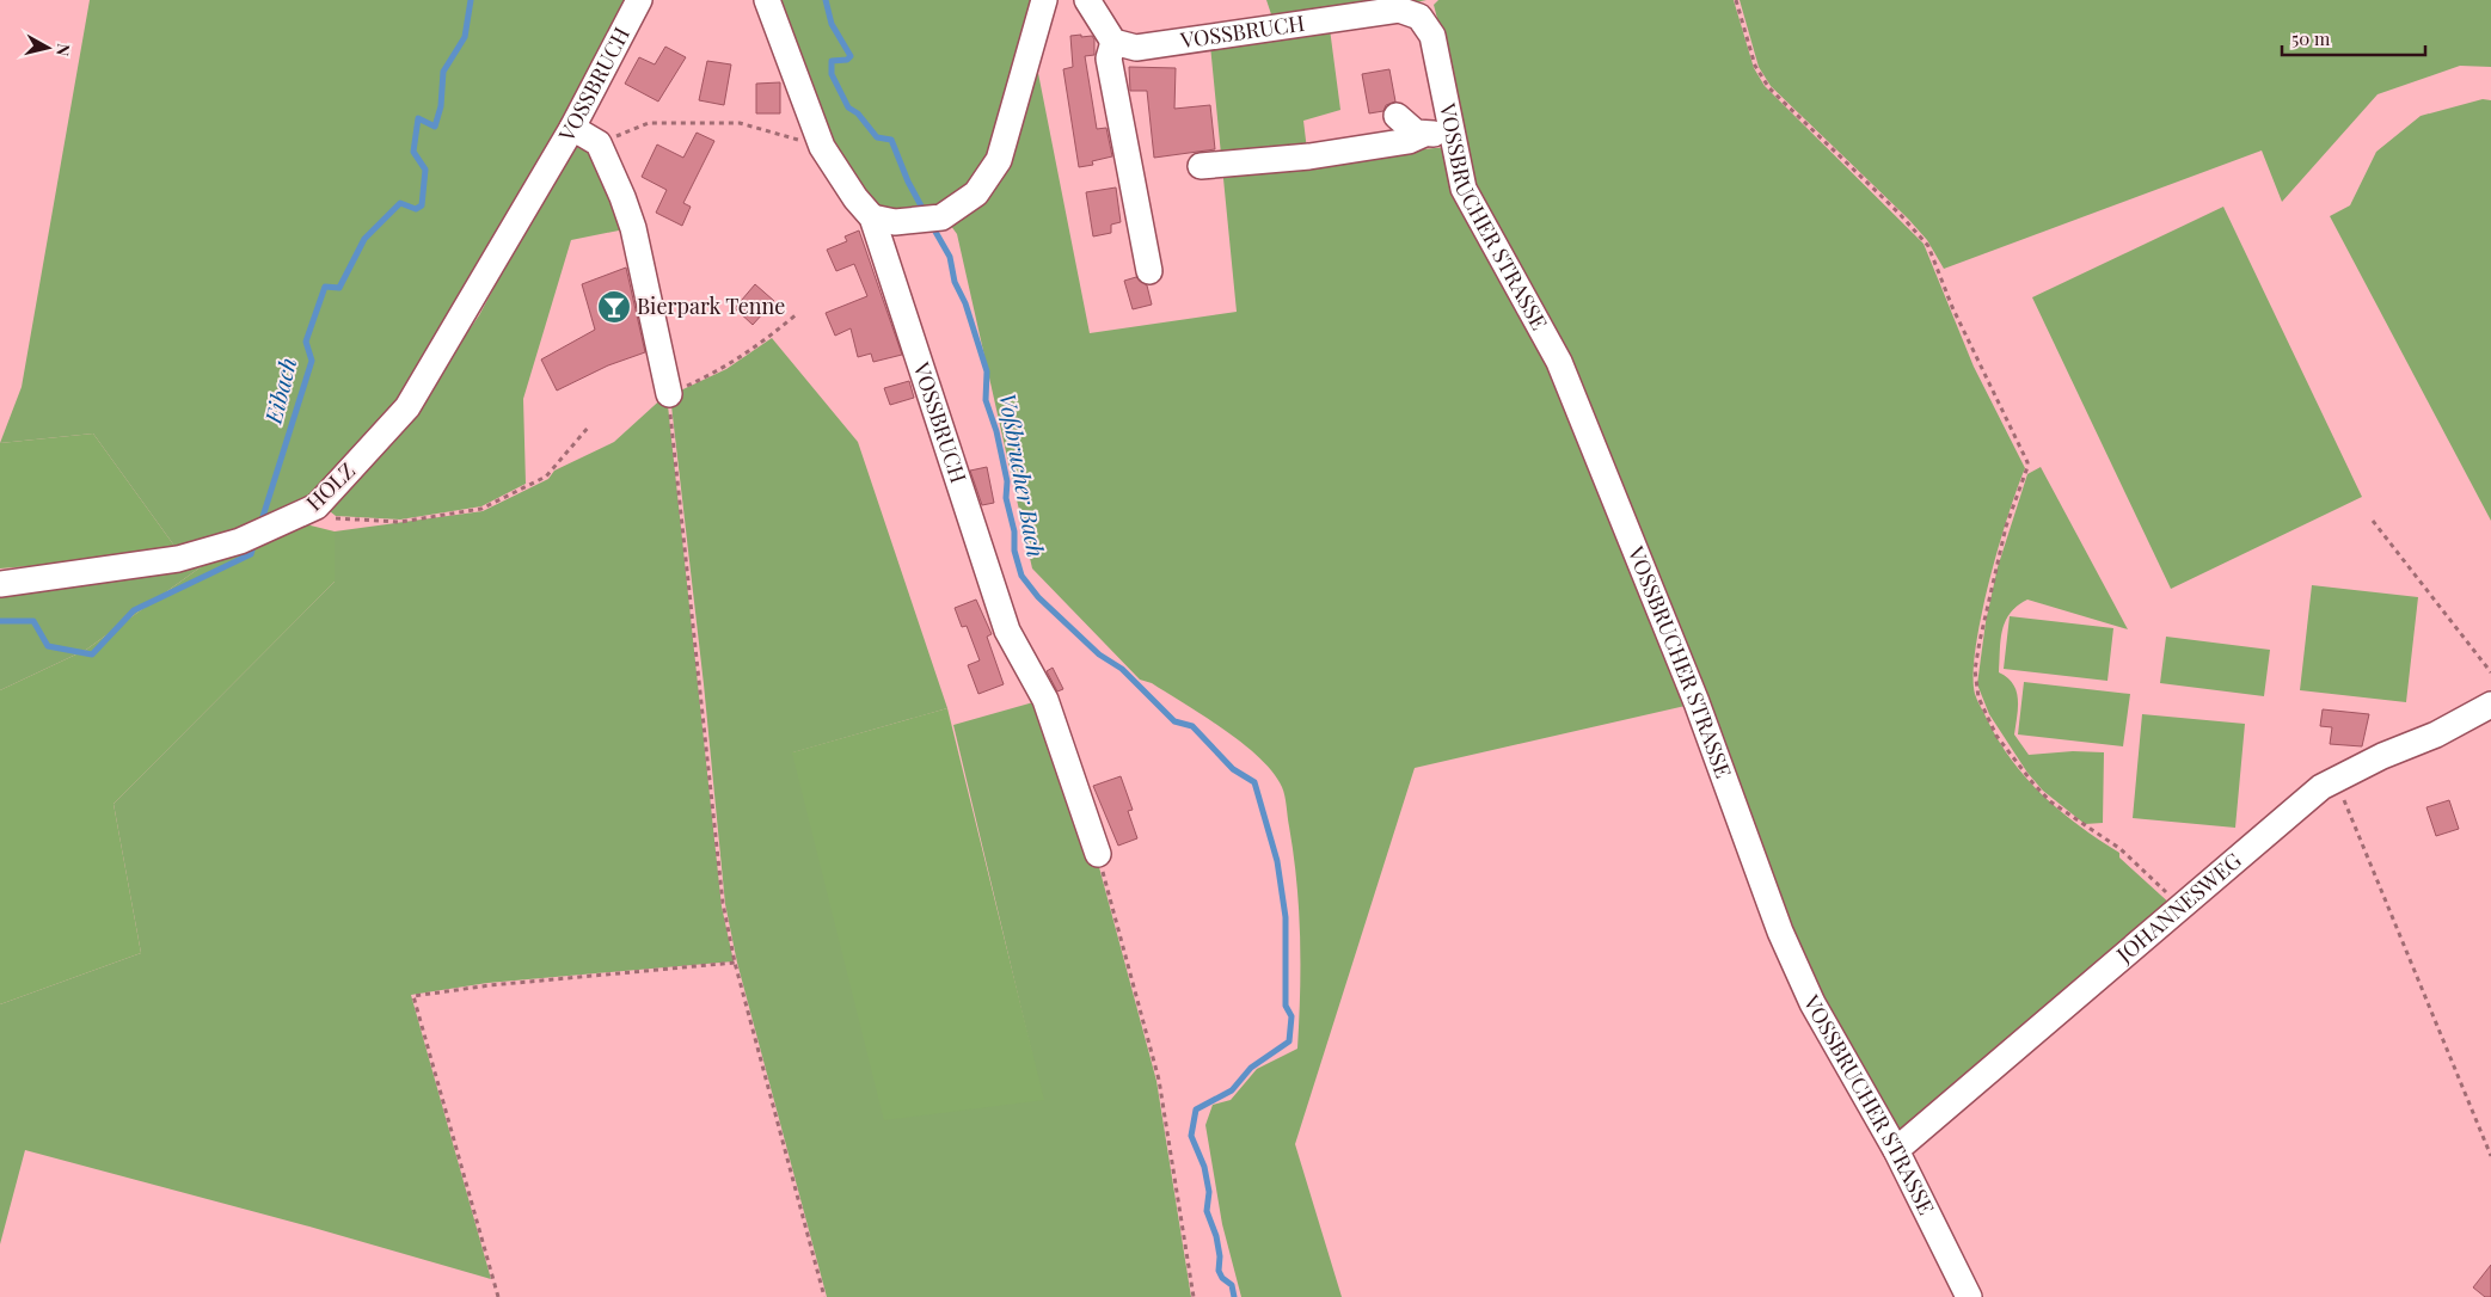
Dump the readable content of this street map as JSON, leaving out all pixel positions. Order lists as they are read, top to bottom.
{
  "streets": {
    "street": [
      "VOSSBRUCH",
      "VOSSBRUCHER STRASSE",
      "HOLZ",
      "JOHANNESWEG"
    ]
  },
  "crossings": [
    ["VOSSBRUCH", "VOSSBRUCHER STRASSE"],
    ["VOSSBRUCH", "HOLZ"],
    ["VOSSBRUCHER STRASSE", "JOHANNESWEG"]
  ],
  "water": ["Eibach", "Voßbrucher Bach"],
  "places": {
    "bar": ["Bierpark Tenne"]
  },
  "scale_bar": "50 m",
  "north": "right"
}
